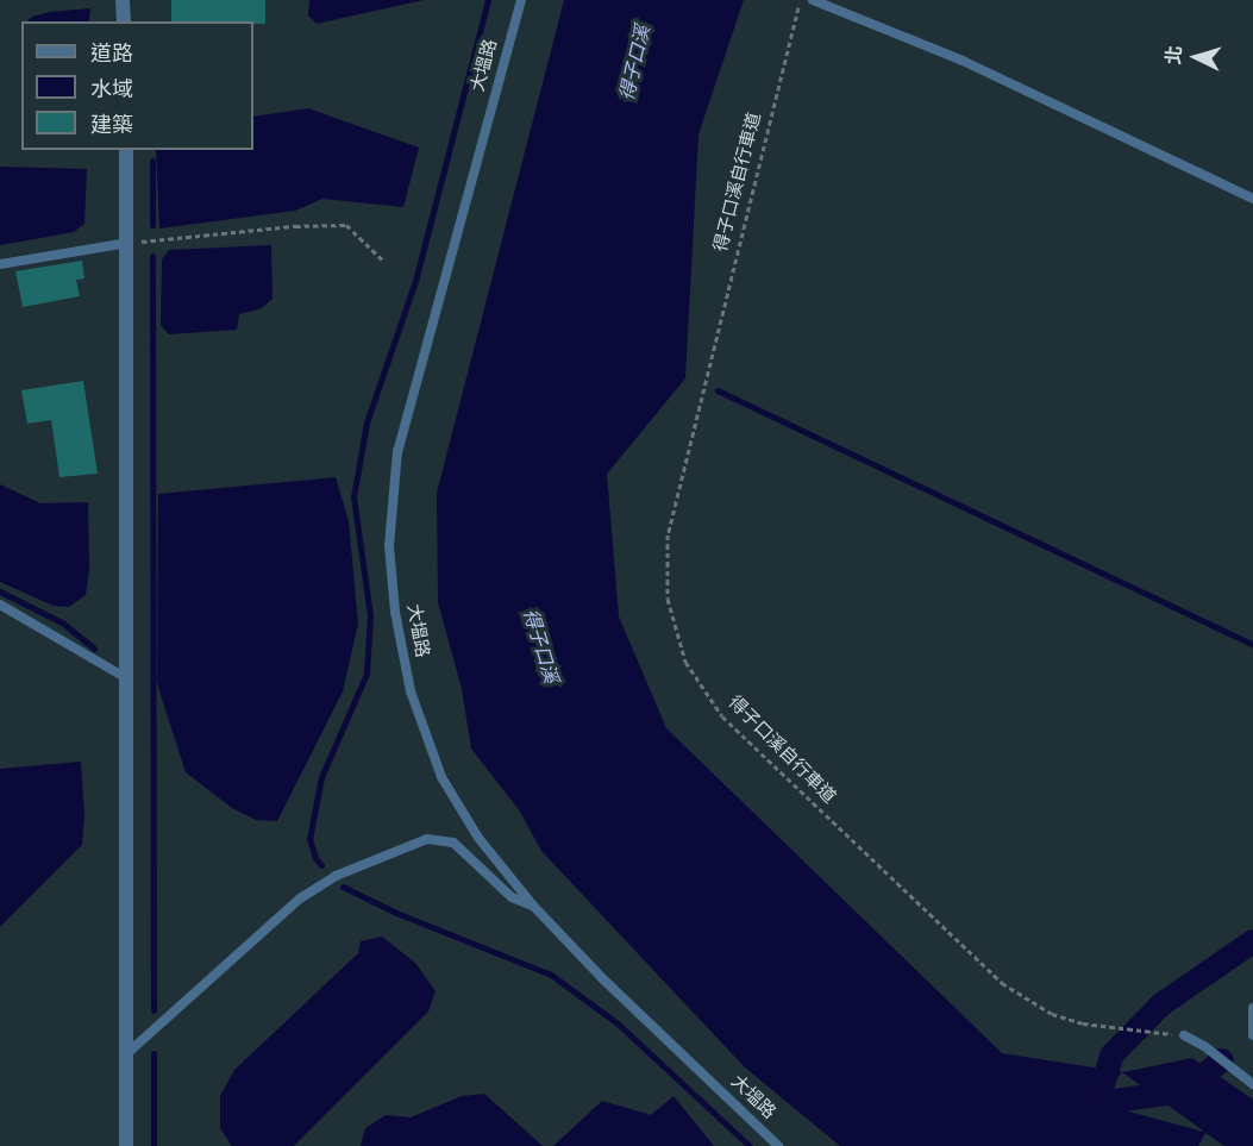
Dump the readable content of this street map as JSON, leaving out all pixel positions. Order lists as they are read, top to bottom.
{
  "streets": {
    "lane": ["大塭路"],
    "path": ["得子口溪自行車道"]
  },
  "water": ["得子口溪"],
  "legend": ["道路", "水域", "建築"],
  "north": "left"
}
